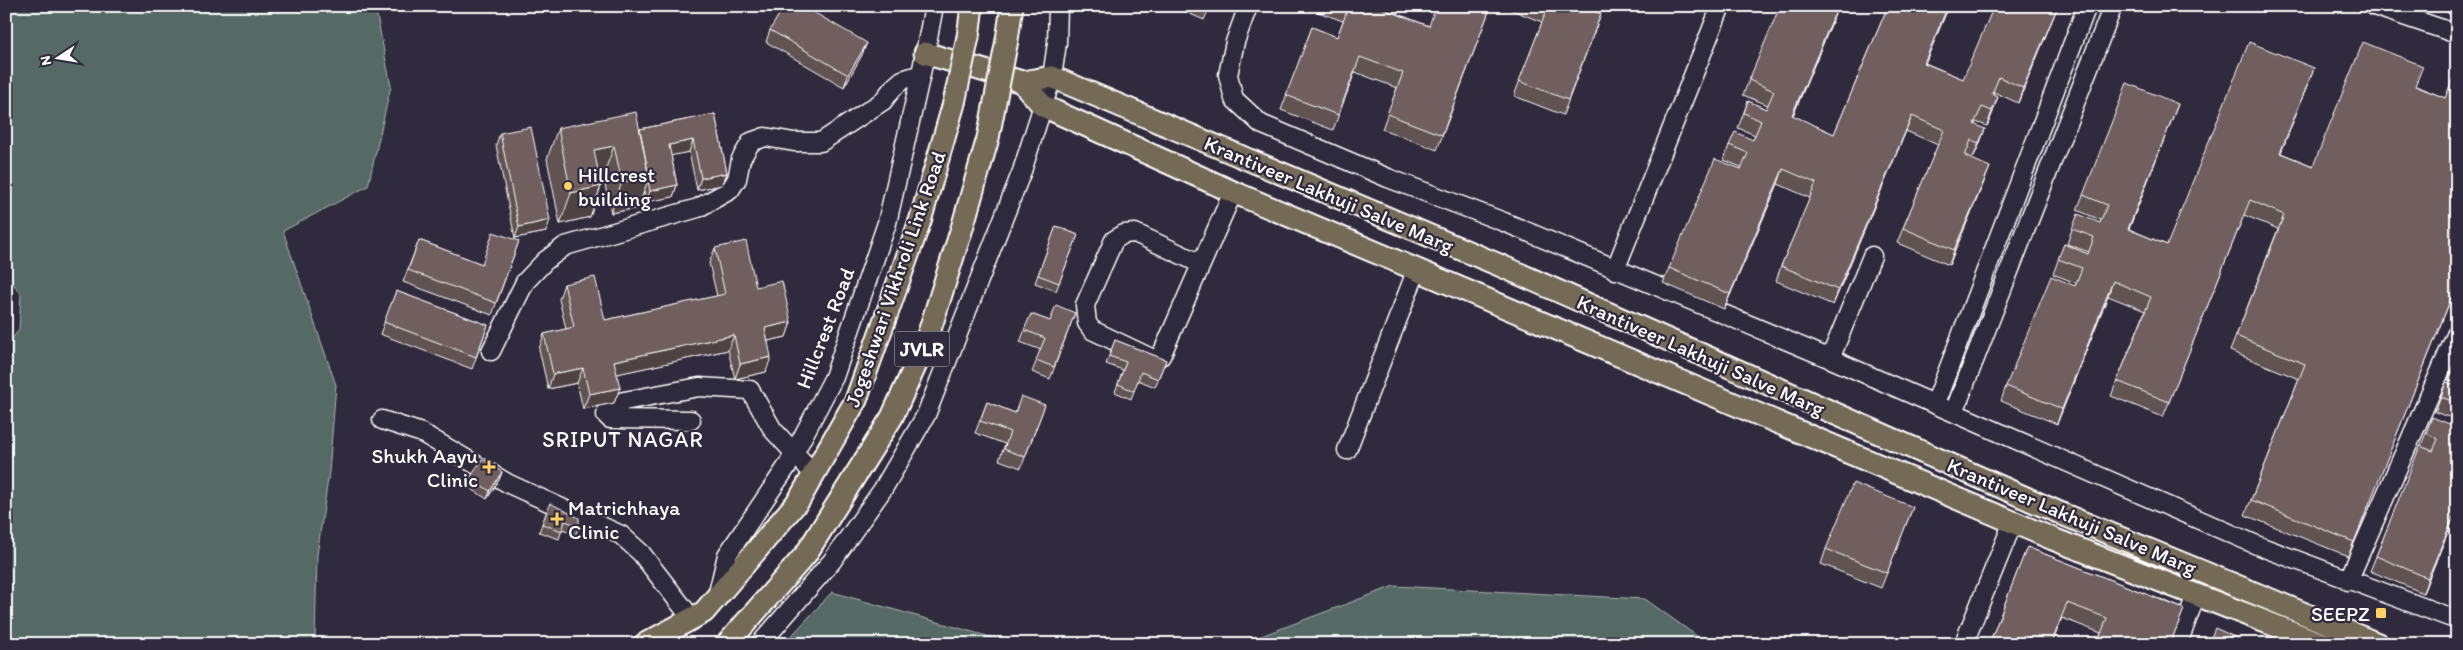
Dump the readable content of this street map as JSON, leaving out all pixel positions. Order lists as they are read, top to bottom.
{
  "streets": {
    "main road": ["Krantiveer Lakhuji Salve Marg", "Jogeshwari Vikhroli Link Road", "JVLR"],
    "street": ["Hillcrest Road"]
  },
  "crossings": [
    ["Jogeshwari Vikhroli Link Road", "Hillcrest Road"]
  ],
  "districts": ["SRIPUT NAGAR"],
  "places": {
    "other": ["Hillcrest building"],
    "health": ["Shukh Aayu Clinic", "Matrichhaya Clinic"],
    "transit": ["SEEPZ"]
  },
  "north": "left"
}
